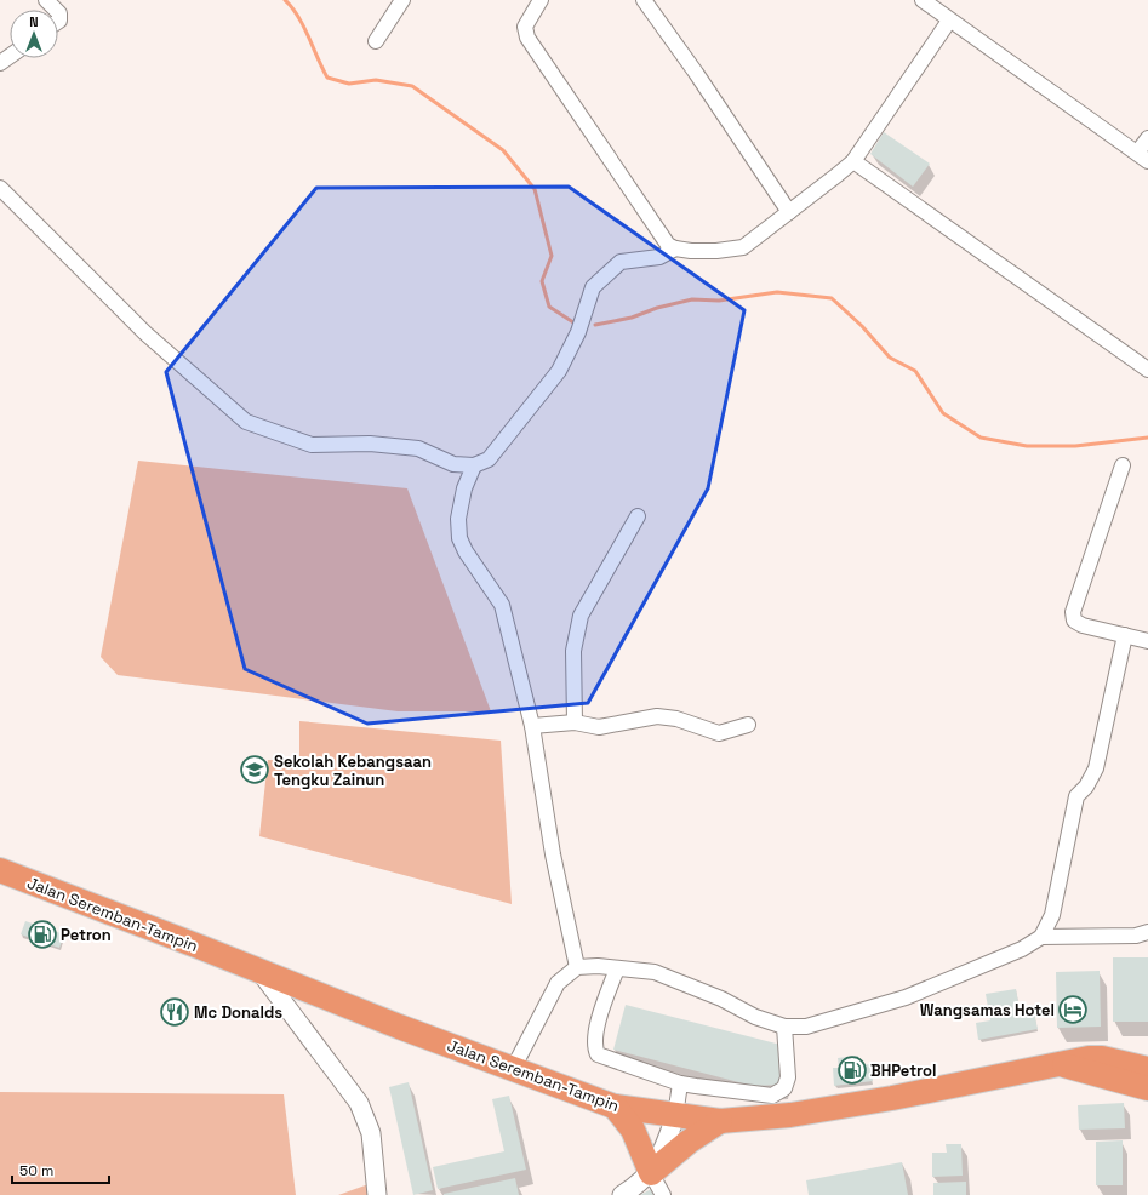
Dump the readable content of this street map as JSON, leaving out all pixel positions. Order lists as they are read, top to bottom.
{
  "streets": {
    "highway": ["Jalan Seremban-Tampin"]
  },
  "places": {
    "school or university": ["Sekolah Kebangsaan Tengku Zainun"],
    "fuel station": ["Petron", "BHPetrol"],
    "hotel": ["Wangsamas Hotel"],
    "restaurant": ["Mc Donalds"]
  },
  "scale_bar": "50 m",
  "north": "top"
}
